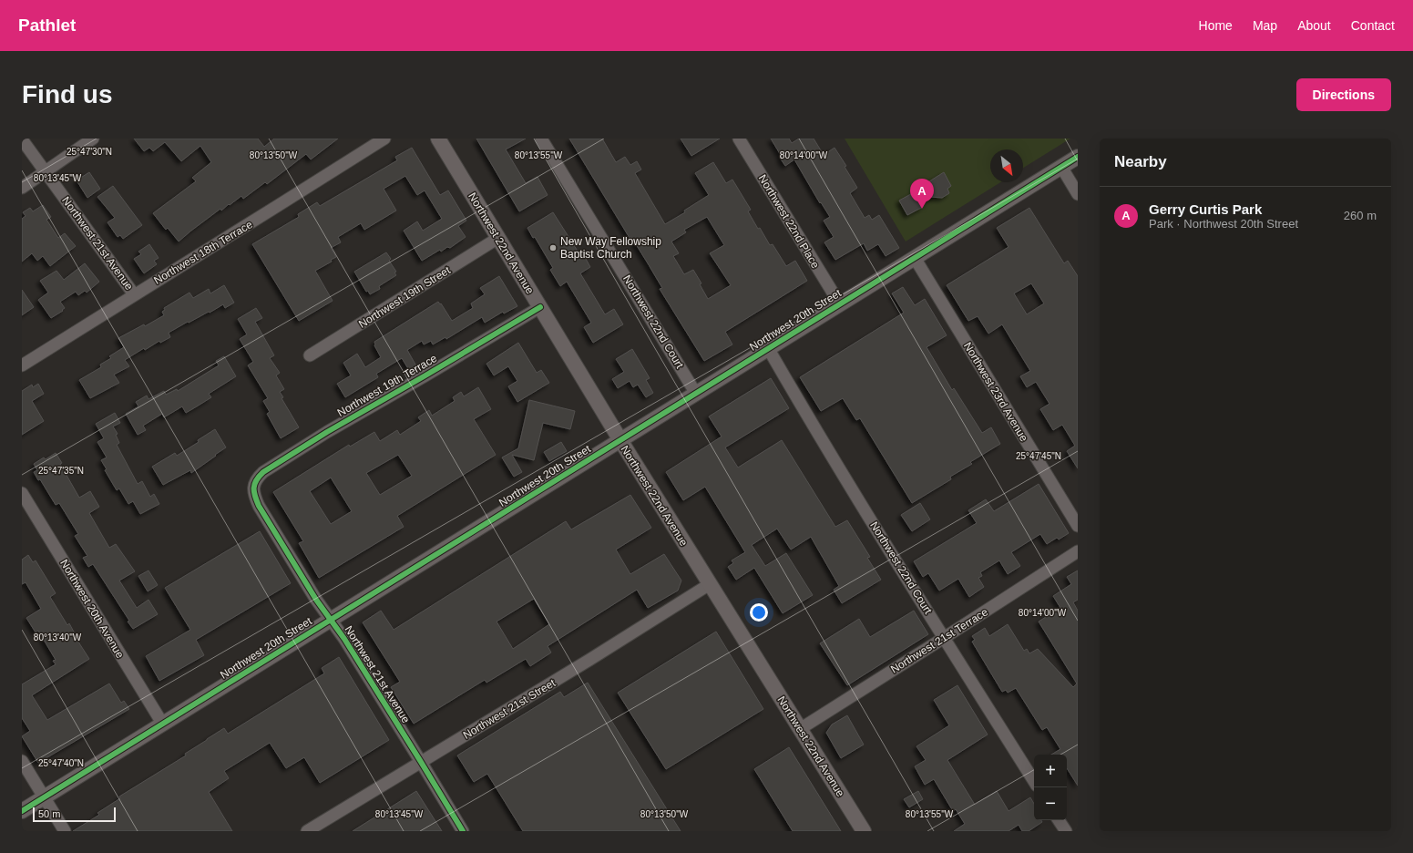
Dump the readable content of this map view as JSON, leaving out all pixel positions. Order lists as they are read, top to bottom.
{
  "streets": {
    "main road": ["Northwest 22nd Avenue", "Northwest 20th Street"],
    "street": [
      "Northwest 22nd Place",
      "Northwest 21st Avenue",
      "Northwest 18th Terrace",
      "Northwest 19th Street",
      "Northwest 22nd Court",
      "Northwest 19th Terrace",
      "Northwest 23rd Avenue",
      "Northwest 20th Avenue",
      "Northwest 21st Terrace",
      "Northwest 21st Street"
    ]
  },
  "crossings": [
    ["Northwest 22nd Place", "Northwest 20th Street"],
    ["Northwest 21st Avenue", "Northwest 18th Terrace"],
    ["Northwest 21st Avenue", "Northwest 20th Street"],
    ["Northwest 21st Avenue", "Northwest 19th Terrace"],
    ["Northwest 21st Avenue", "Northwest 21st Street"],
    ["Northwest 22nd Avenue", "Northwest 19th Street"],
    ["Northwest 22nd Avenue", "Northwest 20th Street"],
    ["Northwest 22nd Avenue", "Northwest 19th Terrace"],
    ["Northwest 22nd Avenue", "Northwest 21st Terrace"],
    ["Northwest 22nd Avenue", "Northwest 21st Street"],
    ["Northwest 20th Street", "Northwest 22nd Court"],
    ["Northwest 20th Street", "Northwest 23rd Avenue"],
    ["Northwest 20th Street", "Northwest 20th Avenue"],
    ["Northwest 22nd Court", "Northwest 21st Terrace"]
  ],
  "places": ["New Way Fellowship Baptist Church"],
  "scale_bar": "50 m",
  "north": "bottom right",
  "page": {
    "header": "Pathlet",
    "nav": [
      "Home",
      "Map",
      "About",
      "Contact"
    ],
    "buttons": "Directions",
    "title": "Find us",
    "heading": "Nearby",
    "pins": "A",
    "list": [
      {
        "mark": "A",
        "name": "Gerry Curtis Park",
        "note": "Park · Northwest 20th Street",
        "value": "260 m"
      }
    ],
    "map_buttons": ["+", "−"],
    "scale": "50 m"
  },
  "coordinates": [
    "25°47'30\"N",
    "80°13'50\"W",
    "80°13'55\"W",
    "80°14'00\"W",
    "80°13'45\"W",
    "25°47'45\"N",
    "25°47'35\"N",
    "80°13'40\"W",
    "25°47'40\"N"
  ]
}
